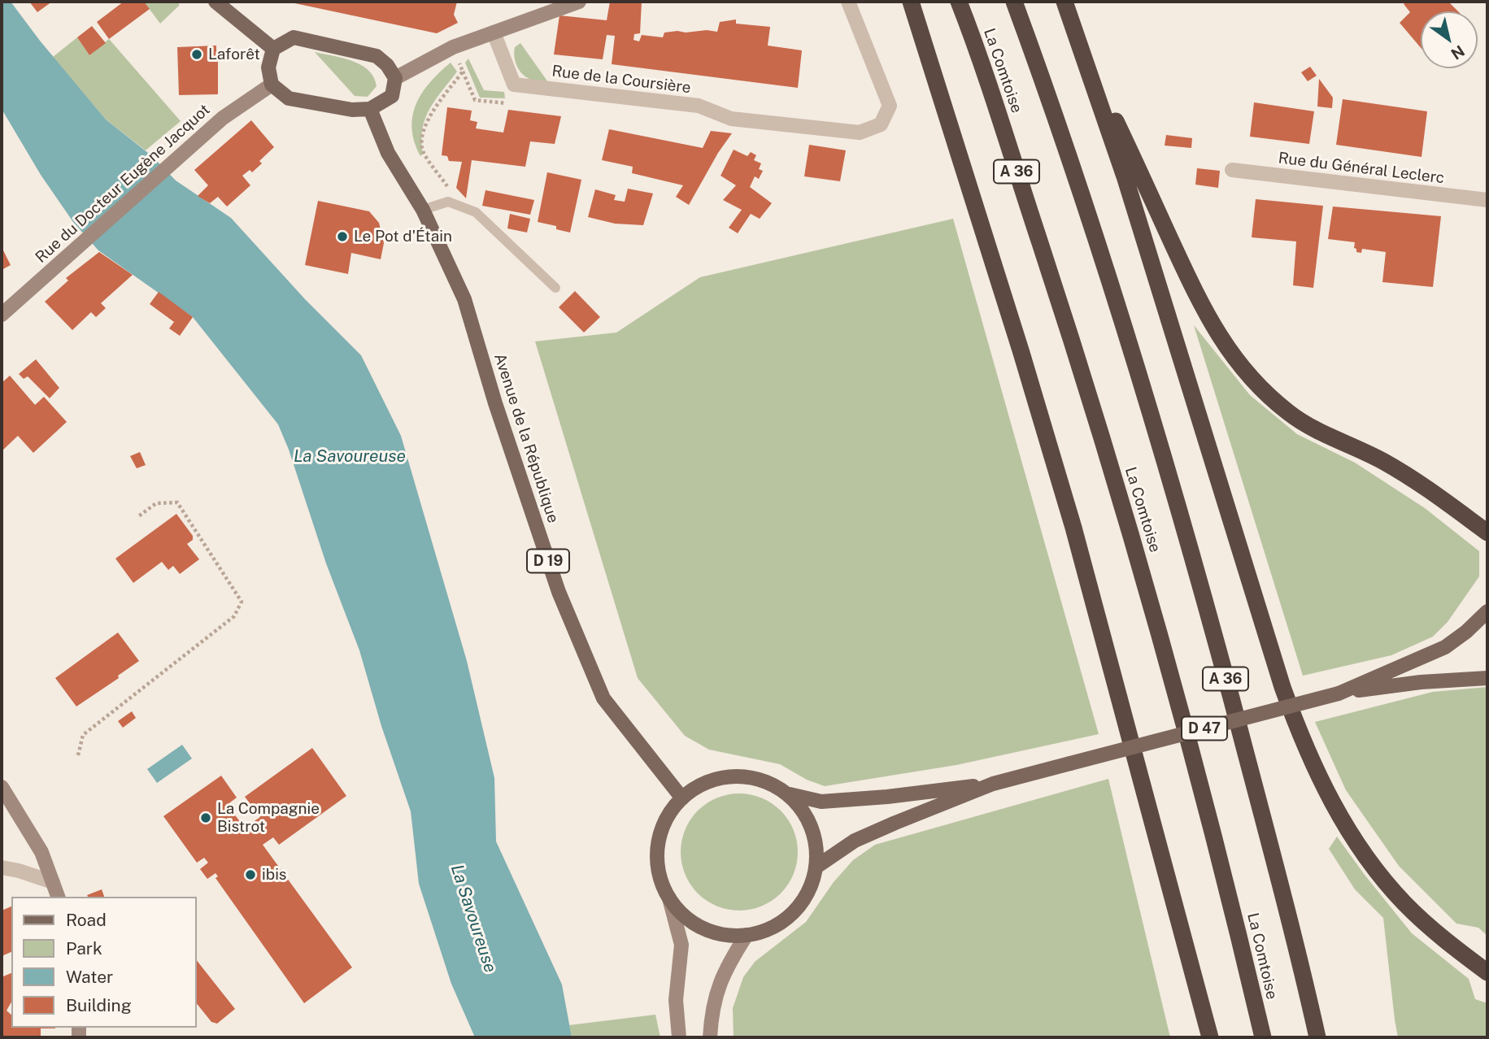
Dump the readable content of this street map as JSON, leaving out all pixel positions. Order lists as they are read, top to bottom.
{
  "streets": {
    "highway": ["La Comtoise", "A 36"],
    "main road": ["Avenue de la République", "D 19", "D 47"],
    "street": ["Rue de la Coursière", "Rue du Général Leclerc", "Rue du Docteur Eugène Jacquot"]
  },
  "crossings": [
    ["Avenue de la République", "D 47"]
  ],
  "water": ["La Savoureuse"],
  "places": [
    "Laforêt",
    "Le Pot d'Étain",
    "La Compagnie Bistrot",
    "ibis"
  ],
  "legend": [
    "Road",
    "Park",
    "Water",
    "Building"
  ],
  "north": "bottom right"
}
